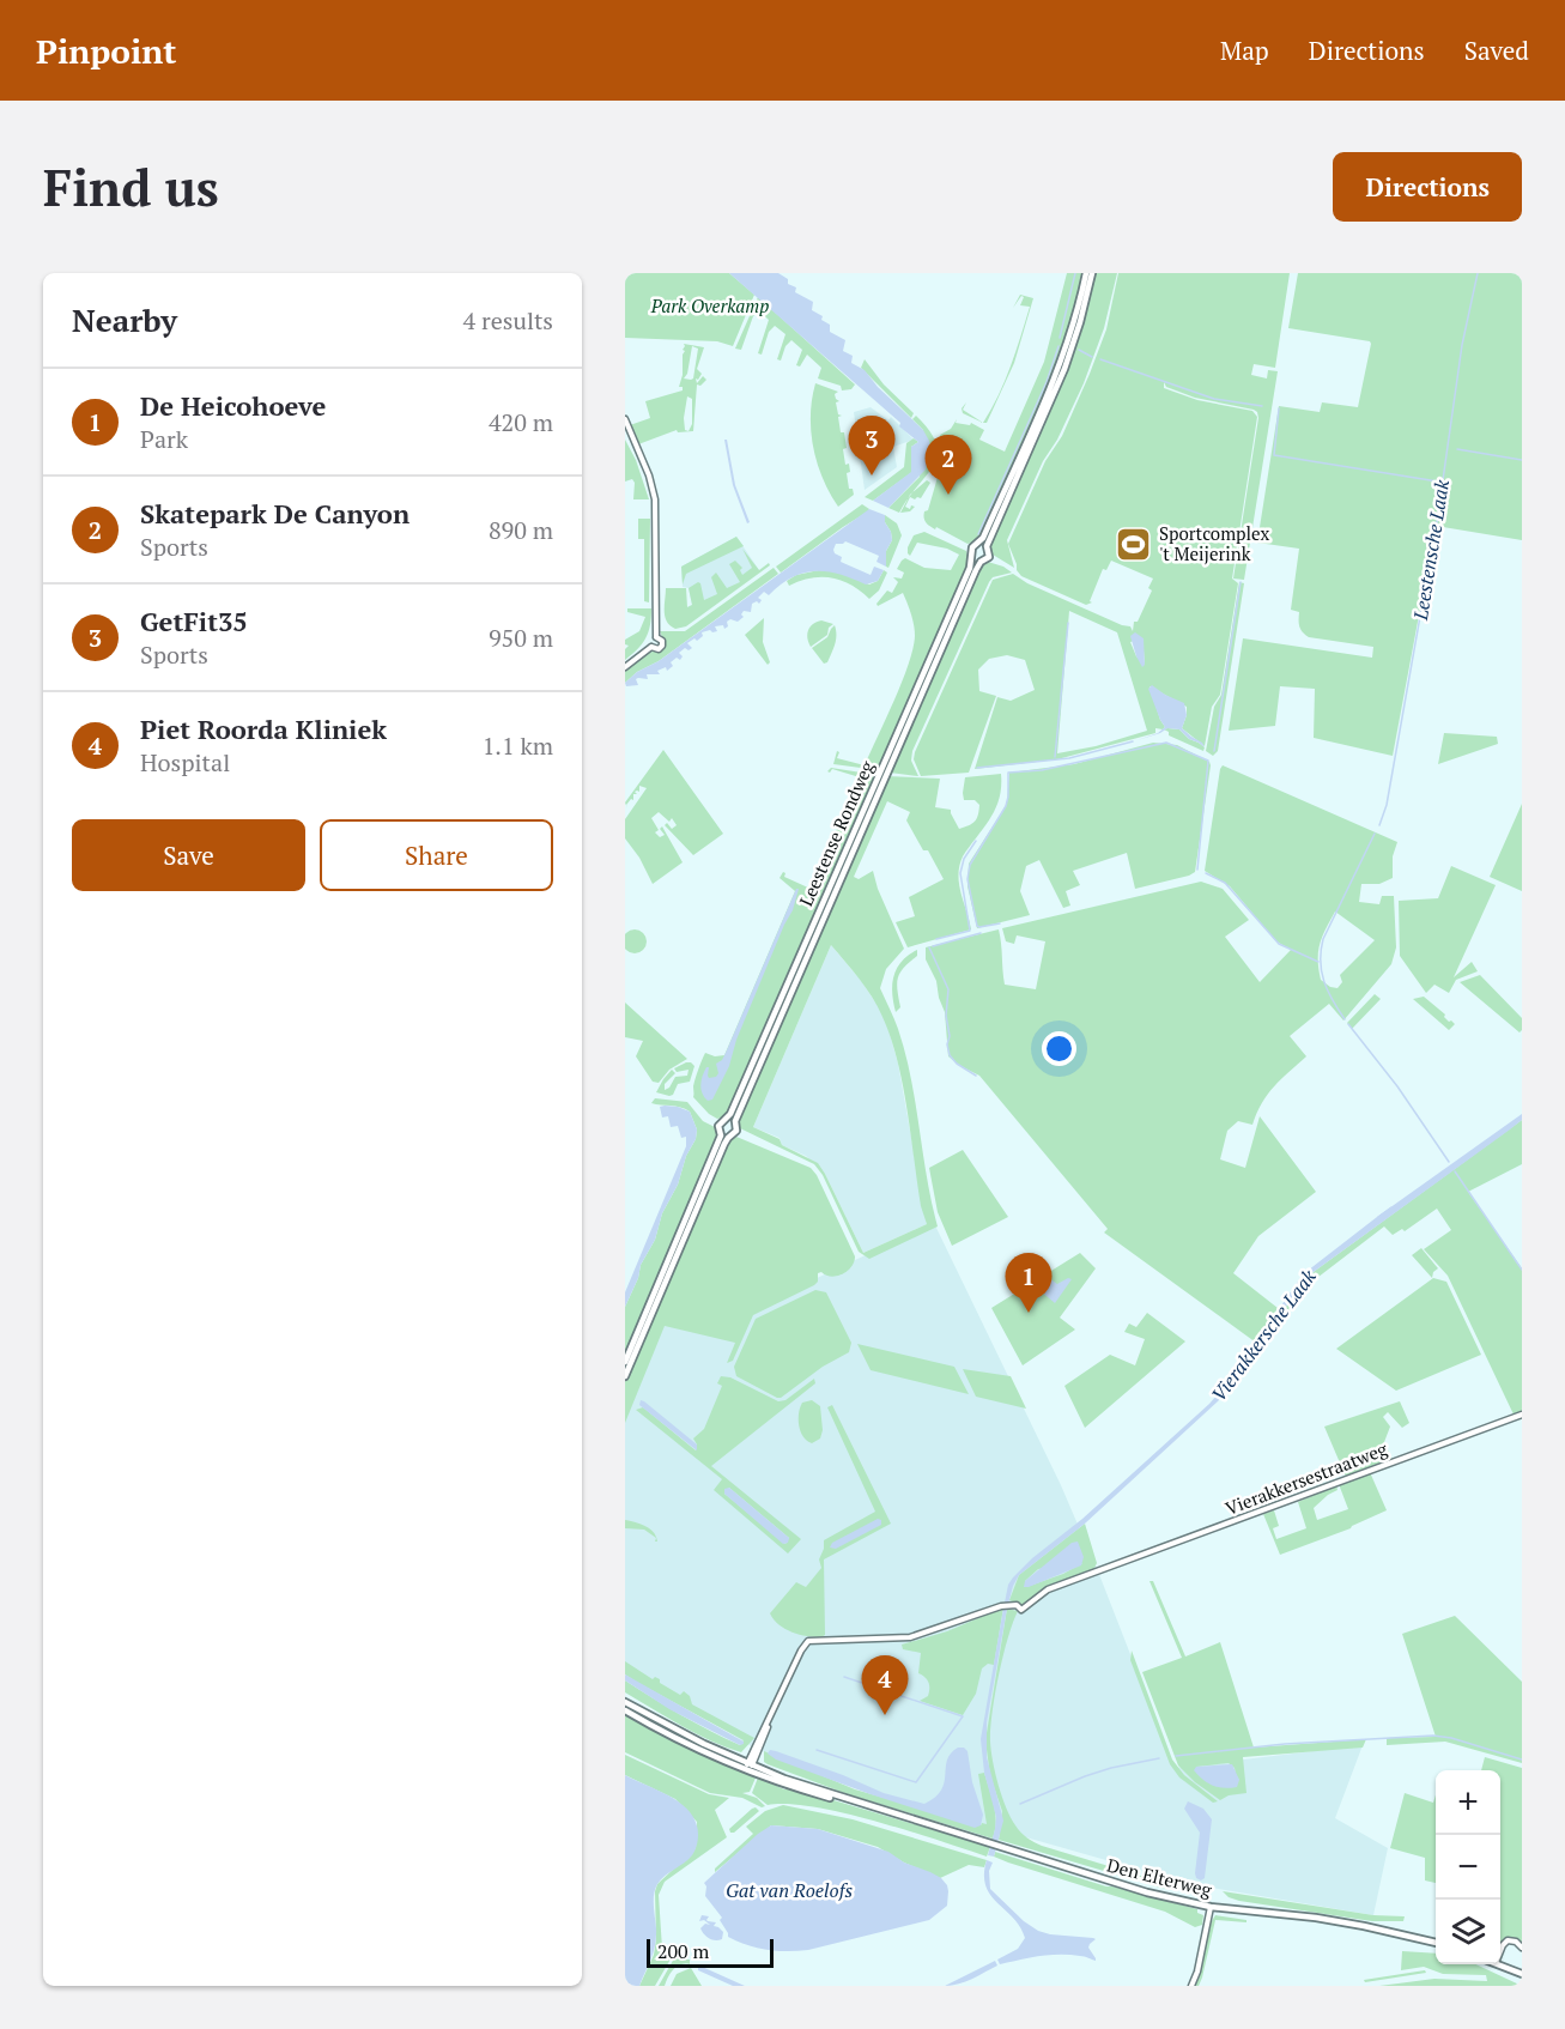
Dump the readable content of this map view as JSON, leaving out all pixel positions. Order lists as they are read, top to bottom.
{
  "streets": {
    "main road": ["Leestense Rondweg", "Den Elterweg"],
    "street": ["Vierakkersestraatweg"]
  },
  "crossings": [
    ["Vierakkersestraatweg", "Den Elterweg"]
  ],
  "water": ["Leestensche Laak", "Vierakkersche Laak", "Gat van Roelofs"],
  "parks": ["Park Overkamp"],
  "places": {
    "sports": ["Sportcomplex 't Meijerink"]
  },
  "scale_bar": "200 m",
  "page": {
    "header": "Pinpoint",
    "nav": ["Map", "Directions", "Saved"],
    "buttons": [
      "Directions",
      ["Save", "Share"]
    ],
    "title": "Find us",
    "heading": ["Nearby", "4 results"],
    "list": [
      {
        "mark": "1",
        "name": "De Heicohoeve",
        "note": "Park",
        "value": "420 m"
      },
      {
        "mark": "2",
        "name": "Skatepark De Canyon",
        "note": "Sports",
        "value": "890 m"
      },
      {
        "mark": "3",
        "name": "GetFit35",
        "note": "Sports",
        "value": "950 m"
      },
      {
        "mark": "4",
        "name": "Piet Roorda Kliniek",
        "note": "Hospital",
        "value": "1.1 km"
      }
    ],
    "pins": [
      "3",
      "2",
      "1",
      "4"
    ],
    "map_buttons": ["+", "−"],
    "scale": "200 m"
  }
}
